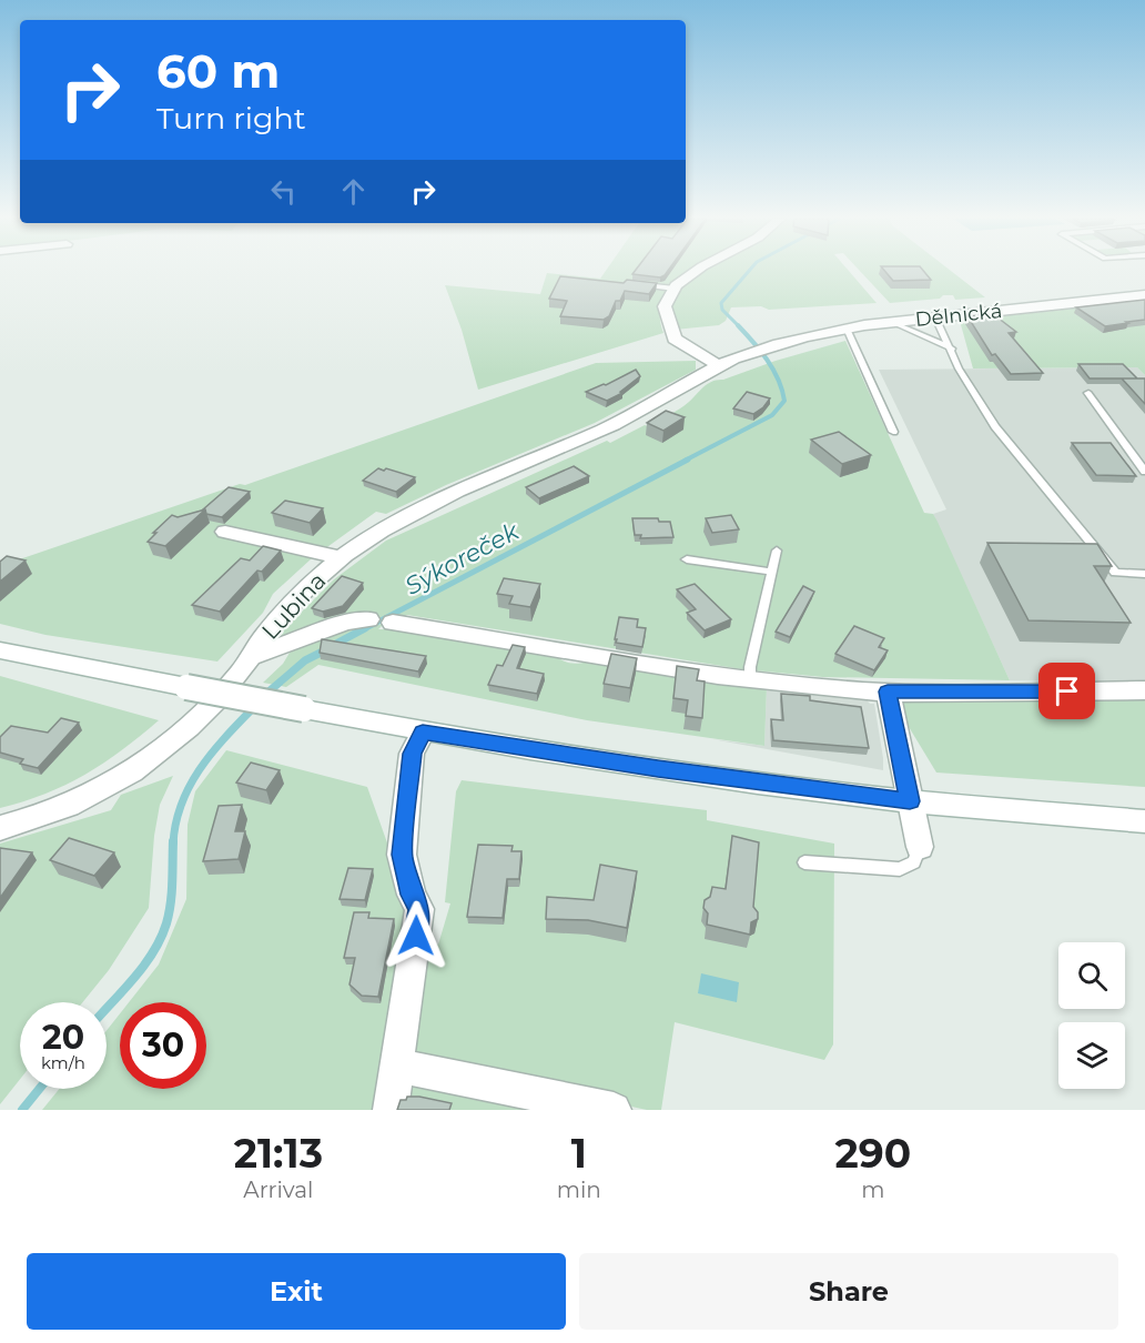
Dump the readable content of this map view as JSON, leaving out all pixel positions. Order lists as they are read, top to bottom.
{
  "streets": {
    "street": ["Dělnická", "Lubina"]
  },
  "crossings": [
    ["Dělnická", "Lubina"]
  ],
  "water": ["Sýkoreček"],
  "page": {
    "turn": ["60 m", "Turn right"],
    "speed": "20 km/h",
    "limit": "30",
    "eta": [
      "21:13",
      "Arrival",
      "1",
      "min",
      "290",
      "m"
    ],
    "buttons": ["Exit", "Share"]
  }
}
